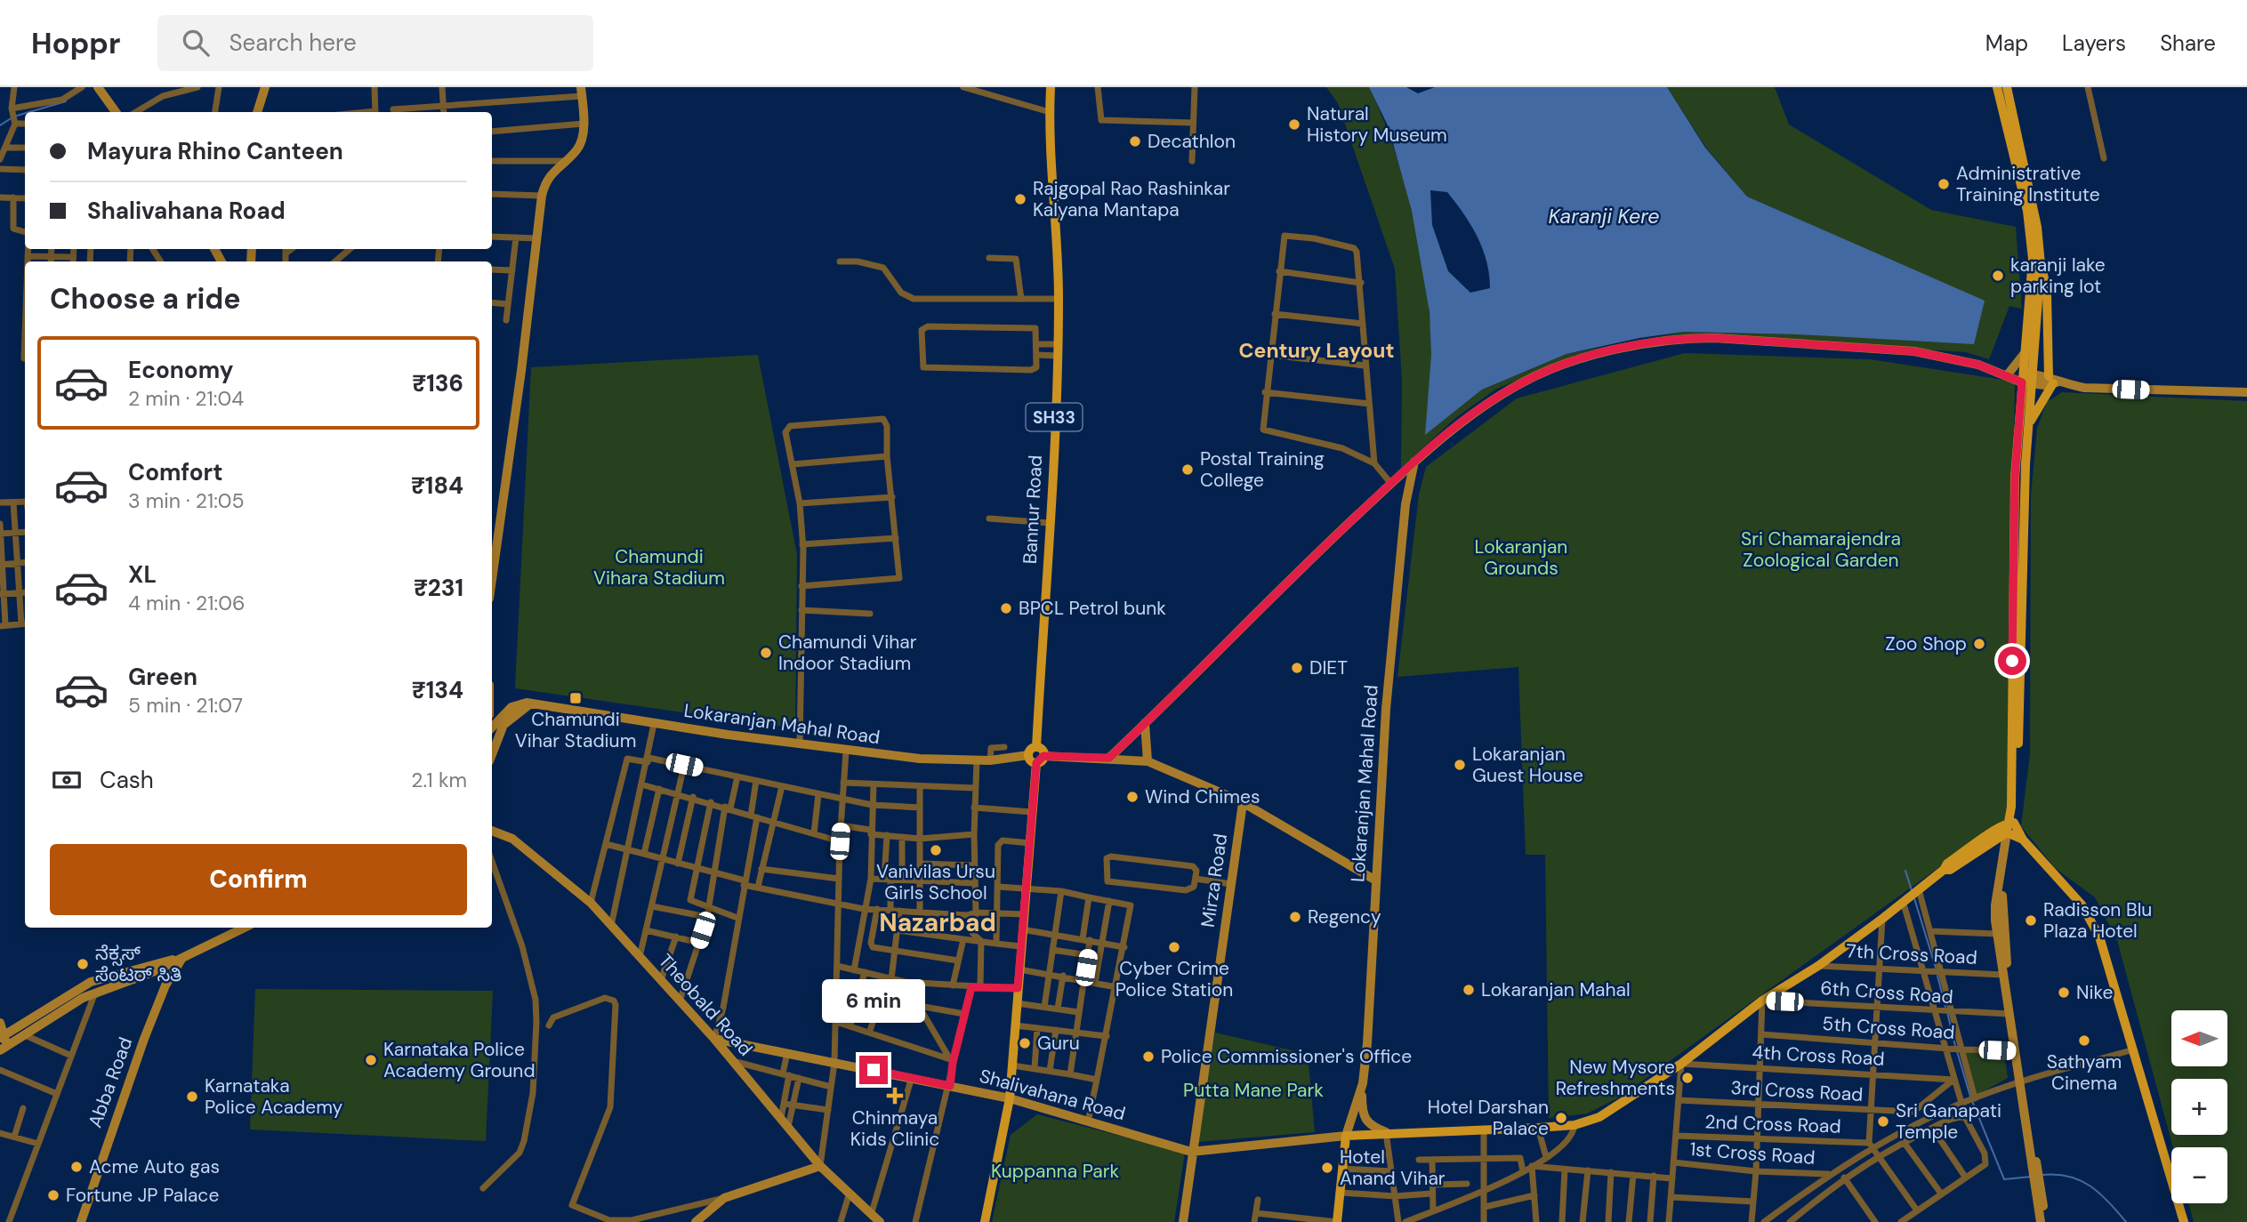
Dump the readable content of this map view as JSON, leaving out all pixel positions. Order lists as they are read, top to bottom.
{
  "streets": {
    "main road": [
      "SH33",
      "Bannur Road",
      "Lokaranjan Mahal Road",
      "Mirza Road",
      "Theobald Road",
      "Abba Road",
      "Shalivahana Road"
    ],
    "street": [
      "7th Cross Road",
      "6th Cross Road",
      "5th Cross Road",
      "4th Cross Road",
      "3rd Cross Road",
      "2nd Cross Road",
      "1st Cross Road"
    ]
  },
  "crossings": [
    ["Bannur Road", "Lokaranjan Mahal Road"],
    ["Lokaranjan Mahal Road", "Shalivahana Road"],
    ["Mirza Road", "Shalivahana Road"],
    ["Theobald Road", "Shalivahana Road"],
    ["4th Cross Road", "3rd Cross Road"]
  ],
  "districts": ["Century Layout", "Nazarbad"],
  "water": ["Karanji Kere"],
  "parks": [
    "Sri Chamarajendra Zoological Garden",
    "Lokaranjan Grounds",
    "Chamundi Vihara Stadium",
    "Putta Mane Park",
    "Kuppanna Park"
  ],
  "places": {
    "other": [
      "Natural History Museum",
      "Decathlon",
      "Administrative Training Institute",
      "Rajgopal Rao Rashinkar Kalyana Mantapa",
      "karanji lake parking lot",
      "Postal Training College",
      "BPCL Petrol bunk",
      "Zoo Shop",
      "Chamundi Vihar Indoor Stadium",
      "DIET",
      "Lokaranjan Guest House",
      "Wind Chimes",
      "Vanivilas Ursu Girls School",
      "Regency",
      "Radisson Blu Plaza Hotel",
      "Cyber Crime Police Station",
      "ನೆಕ್ಸಸ್ ಸೆಂಟರ್ ಸಿತಿ",
      "Lokaranjan Mahal",
      "Nike",
      "Sathyam Cinema",
      "Guru",
      "Police Commissioner's Office",
      "Karnataka Police Academy Ground",
      "New Mysore Refreshments",
      "Karnataka Police Academy",
      "Hotel Darshan Palace",
      "Sri Ganapati Temple",
      "Acme Auto gas",
      "Hotel Anand Vihar",
      "Fortune JP Palace"
    ],
    "transit": ["Chamundi Vihar Stadium"],
    "health": ["Chinmaya Kids Clinic"]
  },
  "north": "left",
  "page": {
    "header": "Hoppr",
    "search": "Search here",
    "nav": ["Map", "Layers", "Share"],
    "banner": ["Mayura Rhino Canteen", "Shalivahana Road"],
    "heading": "Choose a ride",
    "list": [
      {
        "name": "Economy",
        "note": "2 min · 21:04",
        "value": "₹136"
      },
      {
        "name": "Comfort",
        "note": "3 min · 21:05",
        "value": "₹184"
      },
      {
        "name": "XL",
        "note": "4 min · 21:06",
        "value": "₹231"
      },
      {
        "name": "Green",
        "note": "5 min · 21:07",
        "value": "₹134"
      }
    ],
    "pay": ["Cash", "2.1 km"],
    "buttons": "Confirm",
    "bubble": "6 min",
    "map_buttons": ["+", "−"]
  }
}
